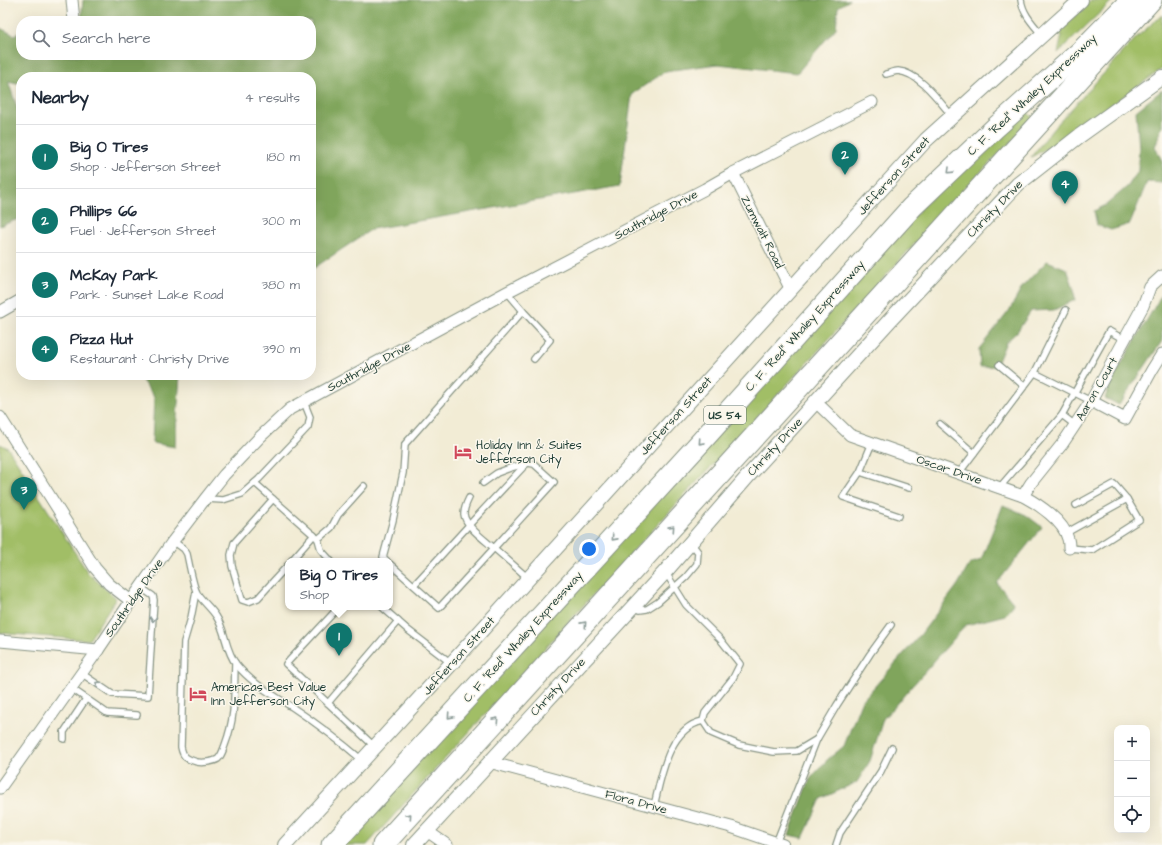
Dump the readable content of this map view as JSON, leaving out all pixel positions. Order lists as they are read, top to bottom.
{
  "streets": {
    "highway": ["C. F. “Red” Whaley Expressway", "US 54"],
    "street": [
      "Jefferson Street",
      "Christy Drive",
      "Southridge Drive",
      "Zumwalt Road",
      "Aaron Court",
      "Oscar Drive",
      "Flora Drive"
    ]
  },
  "crossings": [
    ["Jefferson Street", "Zumwalt Road"],
    ["Christy Drive", "Oscar Drive"],
    ["Christy Drive", "Flora Drive"],
    ["Southridge Drive", "Zumwalt Road"],
    ["Aaron Court", "Oscar Drive"]
  ],
  "places": {
    "hotel": ["Holiday Inn & Suites Jefferson City", "Americas Best Value Inn Jefferson City"]
  },
  "page": {
    "search": "Search here",
    "heading": ["Nearby", "4 results"],
    "list": [
      {
        "mark": "1",
        "name": "Big O Tires",
        "note": "Shop · Jefferson Street",
        "value": "180 m"
      },
      {
        "mark": "2",
        "name": "Phillips 66",
        "note": "Fuel · Jefferson Street",
        "value": "300 m"
      },
      {
        "mark": "3",
        "name": "McKay Park",
        "note": "Park · Sunset Lake Road",
        "value": "380 m"
      },
      {
        "mark": "4",
        "name": "Pizza Hut",
        "note": "Restaurant · Christy Drive",
        "value": "390 m"
      }
    ],
    "pins": [
      "2",
      "4",
      "3",
      "1"
    ],
    "popup": ["Big O Tires", "Shop"],
    "map_buttons": ["+", "−"]
  }
}
